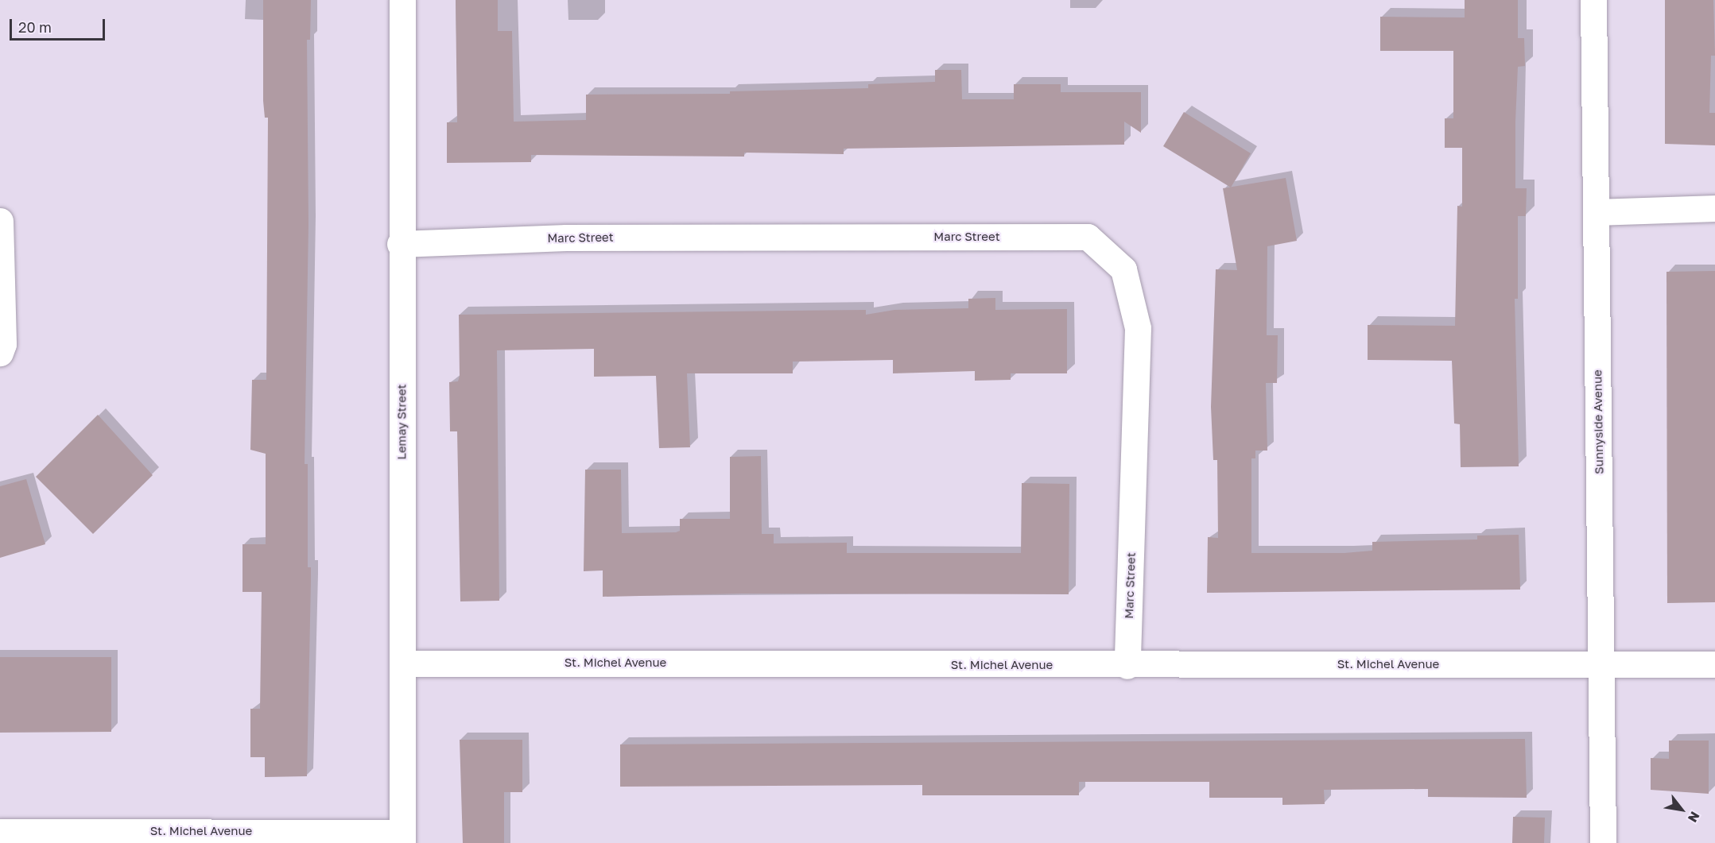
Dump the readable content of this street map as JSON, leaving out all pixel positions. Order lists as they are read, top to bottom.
{
  "streets": {
    "street": [
      "Marc Street",
      "Lemay Street",
      "Sunnyside Avenue",
      "St. Michel Avenue"
    ]
  },
  "crossings": [
    ["Marc Street", "Lemay Street"],
    ["Marc Street", "St. Michel Avenue"],
    ["Lemay Street", "St. Michel Avenue"],
    ["Sunnyside Avenue", "St. Michel Avenue"]
  ],
  "scale_bar": "20 m",
  "north": "bottom right"
}
